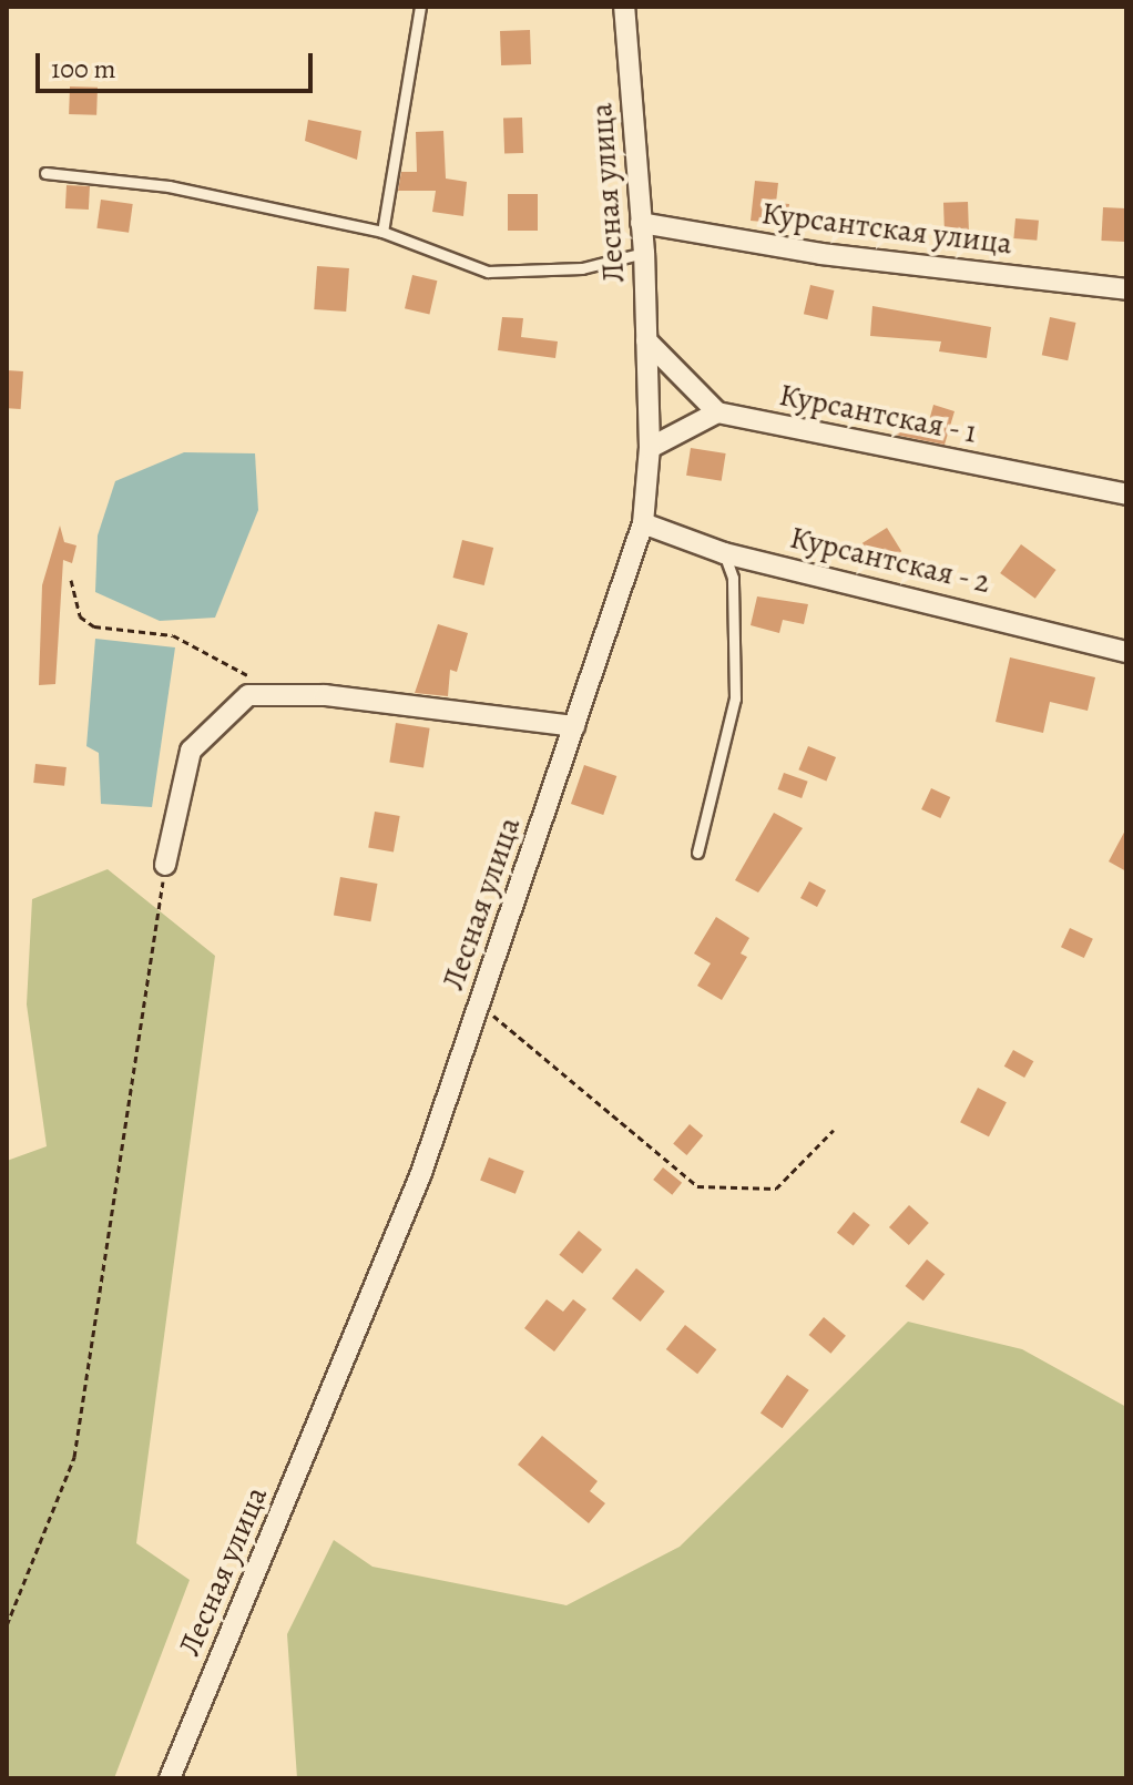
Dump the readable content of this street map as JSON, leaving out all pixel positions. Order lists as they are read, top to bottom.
{
  "streets": {
    "street": [
      "Лесная улица",
      "Курсантская улица",
      "Курсантская - 1",
      "Курсантская - 2"
    ]
  },
  "crossings": [
    ["Лесная улица", "Курсантская улица"],
    ["Лесная улица", "Курсантская - 2"]
  ],
  "scale_bar": "100 m"
}
